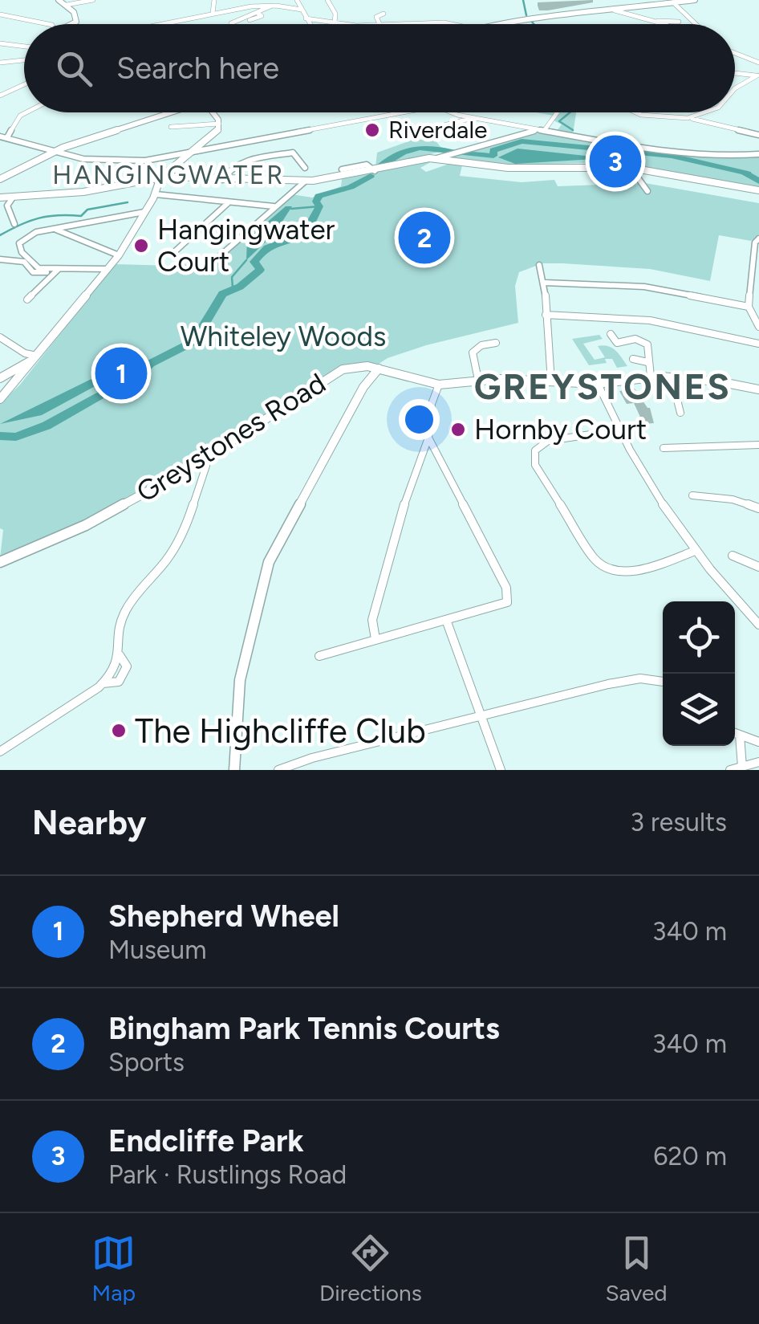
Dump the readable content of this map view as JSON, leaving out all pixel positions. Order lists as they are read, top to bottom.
{
  "streets": {
    "street": ["Greystones Road"]
  },
  "districts": ["HANGINGWATER", "GREYSTONES"],
  "parks": ["Whiteley Woods"],
  "places": [
    "Riverdale",
    "Hangingwater Court",
    "Hornby Court",
    "The Highcliffe Club"
  ],
  "page": {
    "search": "Search here",
    "pins": ["3", "2", "1"],
    "heading": ["Nearby", "3 results"],
    "list": [
      {
        "mark": "1",
        "name": "Shepherd Wheel",
        "note": "Museum",
        "value": "340 m"
      },
      {
        "mark": "2",
        "name": "Bingham Park Tennis Courts",
        "note": "Sports",
        "value": "340 m"
      },
      {
        "mark": "3",
        "name": "Endcliffe Park",
        "note": "Park · Rustlings Road",
        "value": "620 m"
      }
    ],
    "nav": ["Map", "Directions", "Saved"]
  }
}
